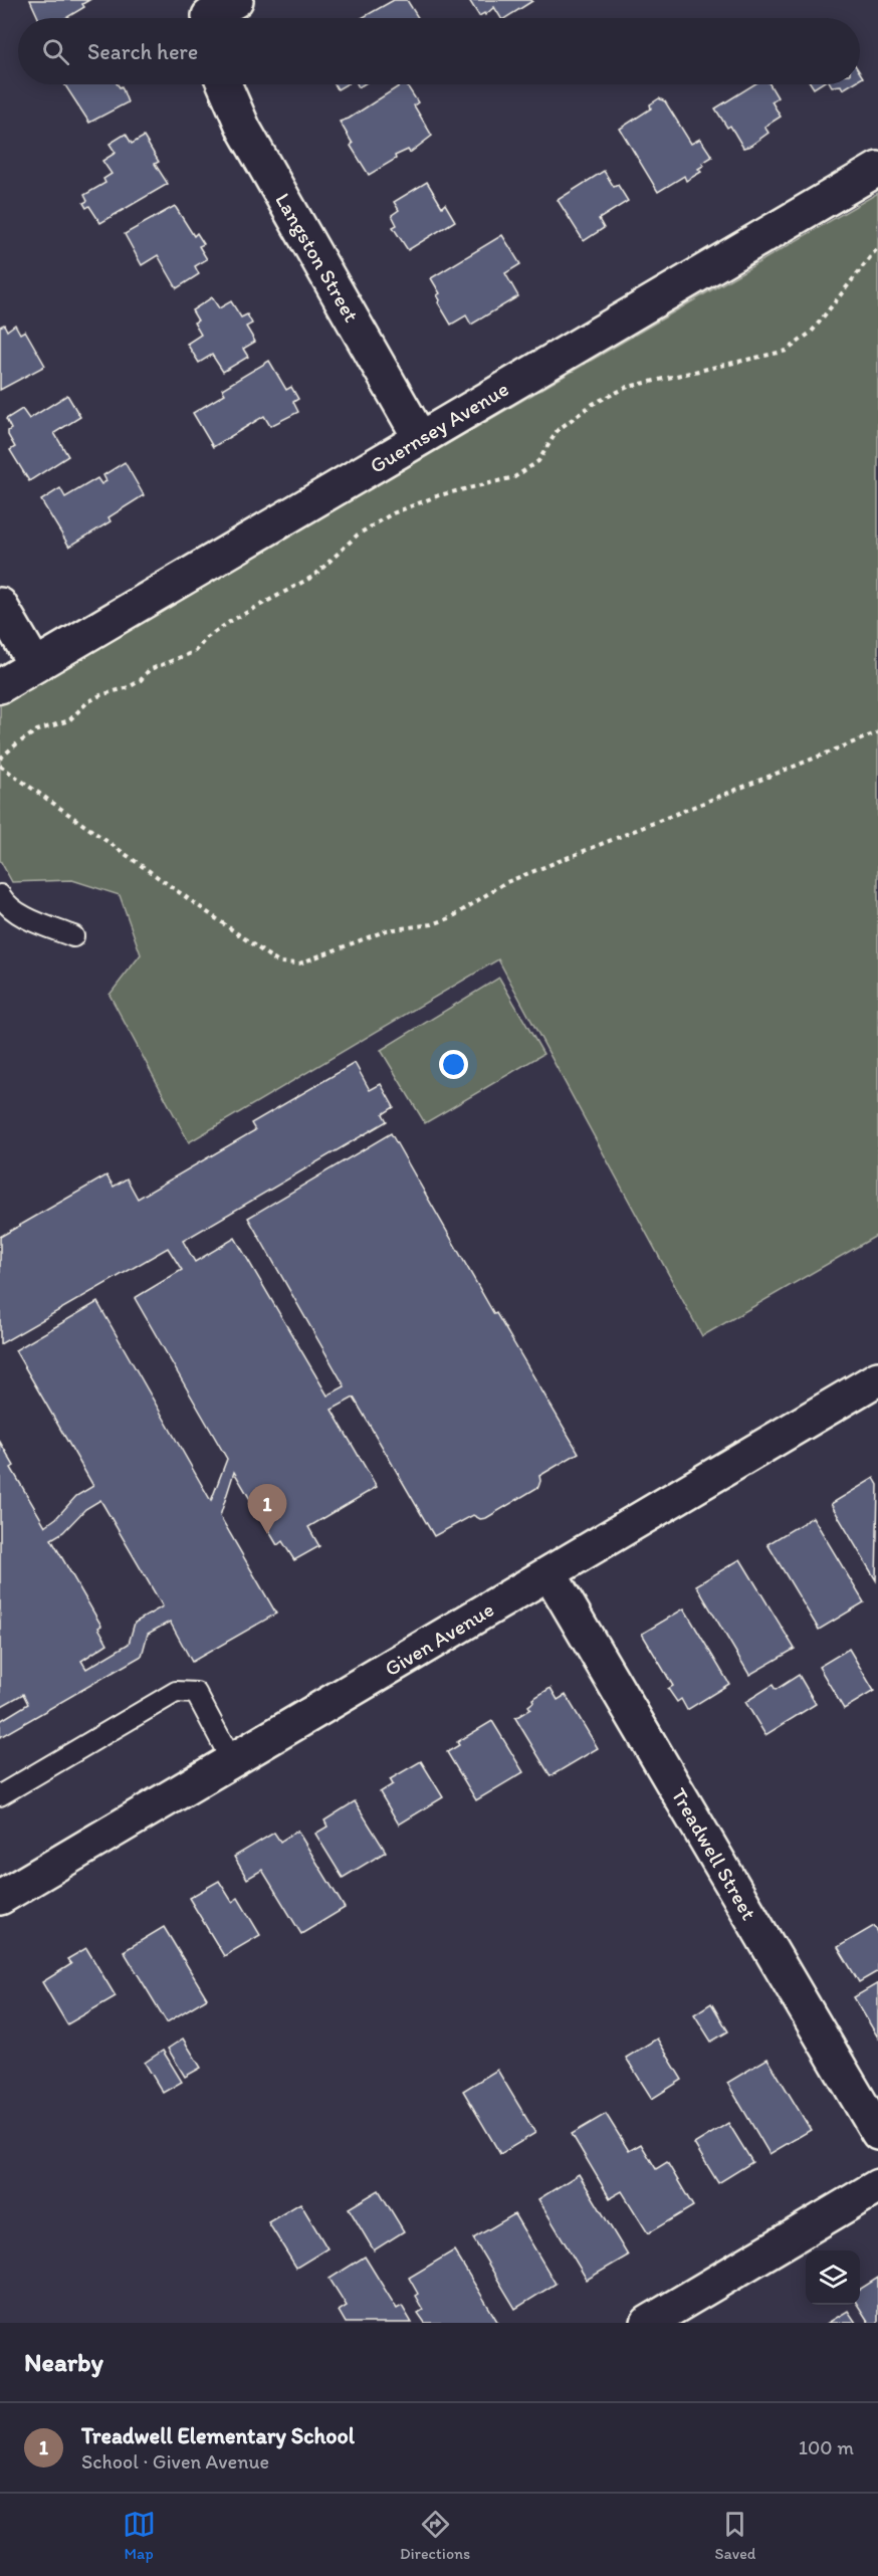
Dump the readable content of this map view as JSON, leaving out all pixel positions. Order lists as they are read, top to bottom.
{
  "streets": {
    "street": [
      "Langston Street",
      "Guernsey Avenue",
      "Given Avenue",
      "Treadwell Street"
    ]
  },
  "crossings": [
    ["Langston Street", "Guernsey Avenue"],
    ["Given Avenue", "Treadwell Street"]
  ],
  "page": {
    "search": "Search here",
    "pins": "1",
    "heading": "Nearby",
    "list": [
      {
        "mark": "1",
        "name": "Treadwell Elementary School",
        "note": "School · Given Avenue",
        "value": "100 m"
      }
    ],
    "nav": ["Map", "Directions", "Saved"]
  }
}
